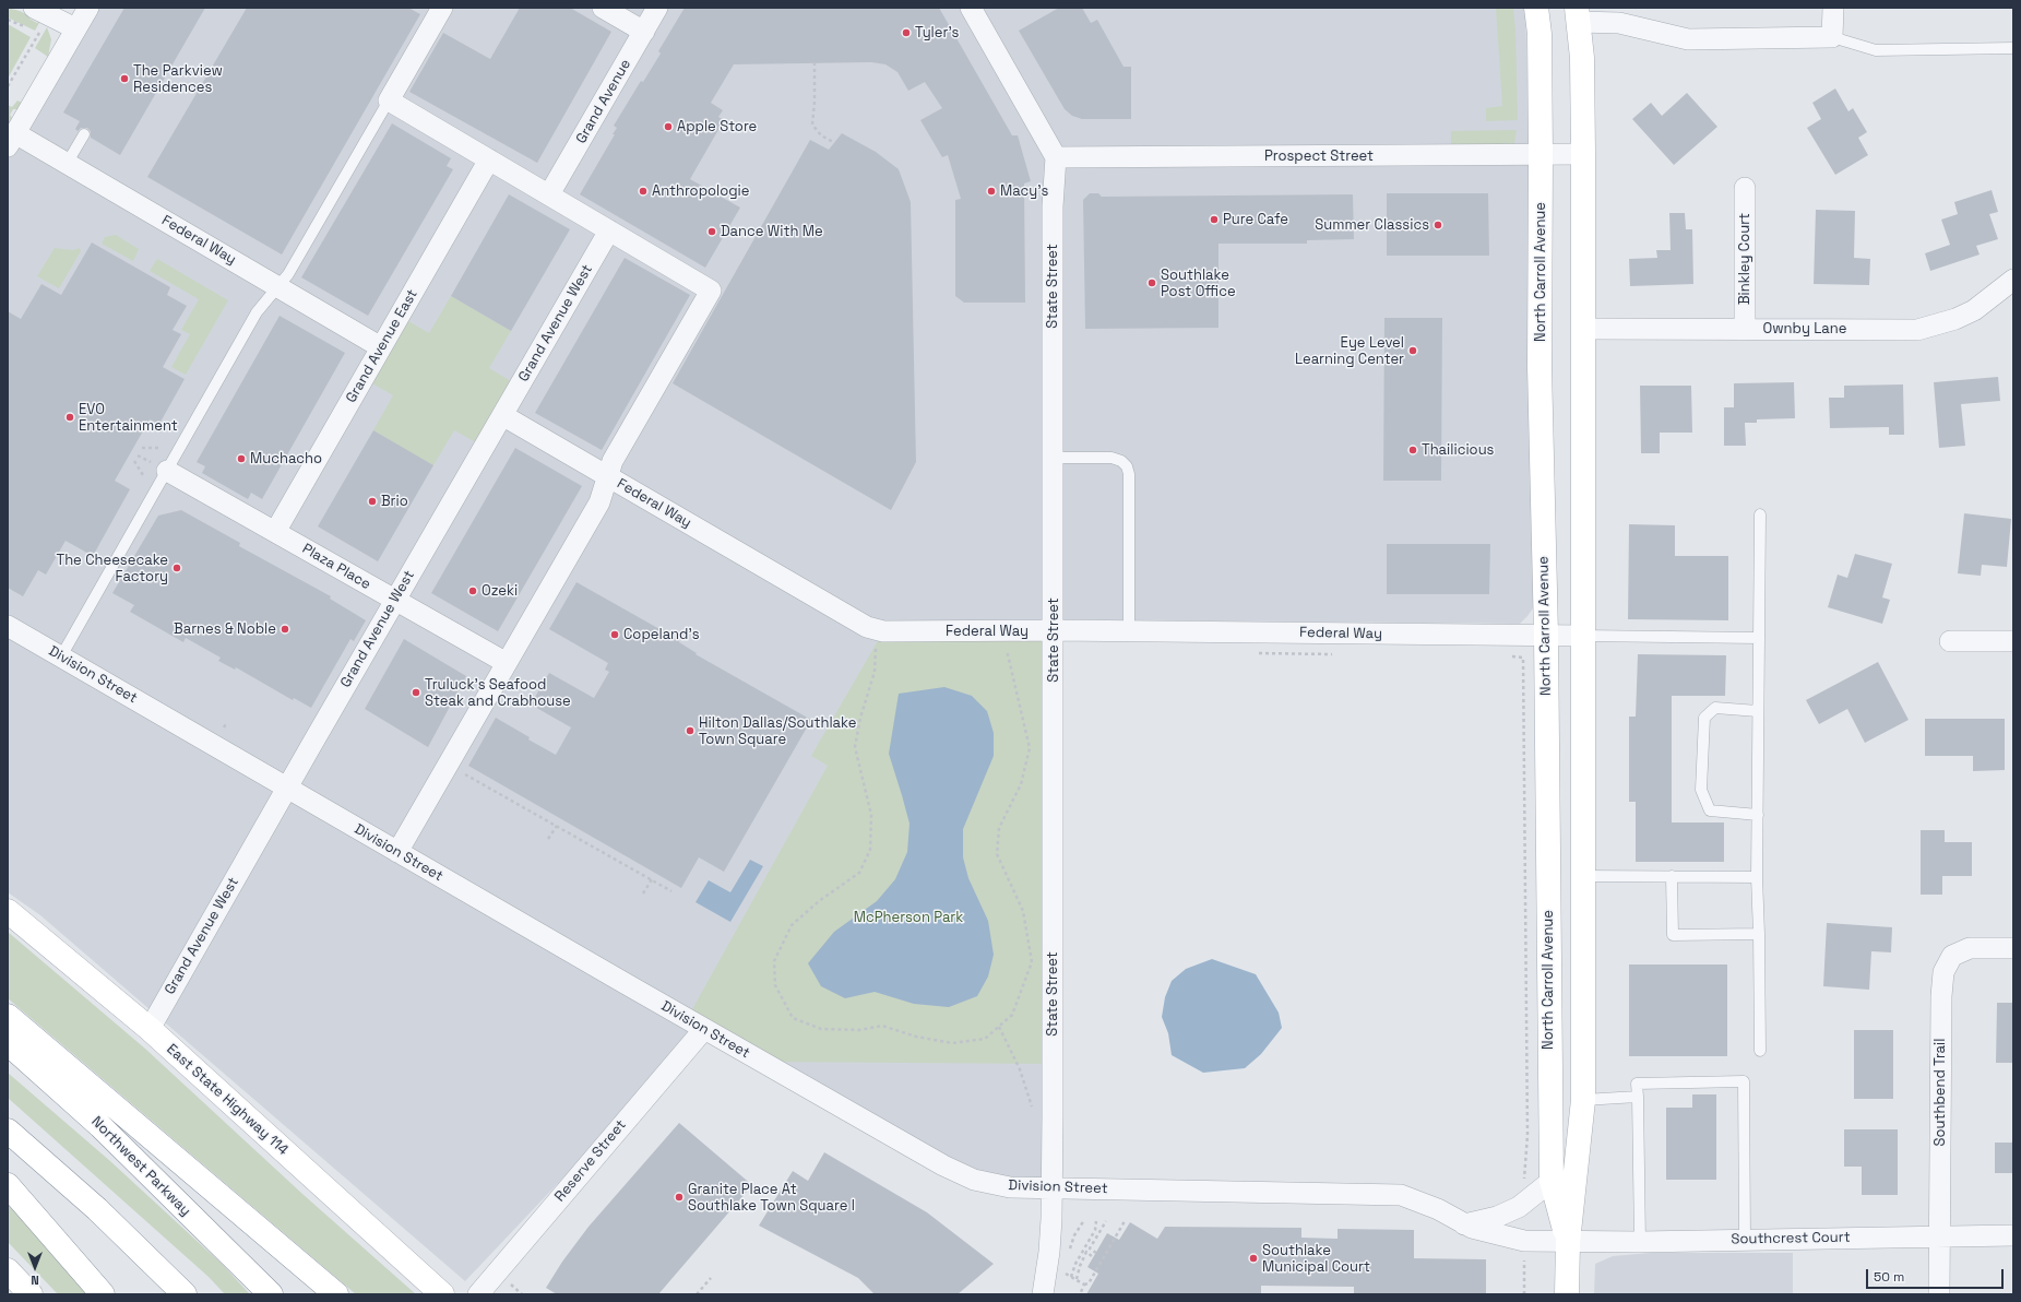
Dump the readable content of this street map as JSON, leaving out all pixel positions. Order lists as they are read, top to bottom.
{
  "streets": {
    "main road": ["North Carroll Avenue", "East State Highway 114", "Northwest Parkway"],
    "street": [
      "Grand Avenue",
      "Prospect Street",
      "Federal Way",
      "Binkley Court",
      "State Street",
      "Grand Avenue West",
      "Ownby Lane",
      "Grand Avenue East",
      "Plaza Place",
      "Division Street",
      "Southbend Trail",
      "Reserve Street",
      "Southcrest Court"
    ]
  },
  "crossings": [
    ["Prospect Street", "North Carroll Avenue"],
    ["Prospect Street", "State Street"],
    ["Federal Way", "North Carroll Avenue"],
    ["Federal Way", "State Street"],
    ["Federal Way", "Grand Avenue West"],
    ["Federal Way", "Grand Avenue East"],
    ["Binkley Court", "Ownby Lane"],
    ["North Carroll Avenue", "Ownby Lane"],
    ["North Carroll Avenue", "Division Street"],
    ["North Carroll Avenue", "Southcrest Court"],
    ["State Street", "Division Street"],
    ["Grand Avenue West", "Plaza Place"],
    ["Grand Avenue West", "Division Street"],
    ["Grand Avenue West", "East State Highway 114"],
    ["Grand Avenue East", "Plaza Place"],
    ["Division Street", "Reserve Street"],
    ["Division Street", "Southcrest Court"],
    ["Southbend Trail", "Southcrest Court"]
  ],
  "parks": ["McPherson Park"],
  "places": [
    "Tyler's",
    "The Parkview Residences",
    "Apple Store",
    "Anthropologie",
    "Macy's",
    "Pure Cafe",
    "Summer Classics",
    "Dance With Me",
    "Southlake Post Office",
    "Eye Level Learning Center",
    "EVO Entertainment",
    "Thailicious",
    "Muchacho",
    "Brio",
    "The Cheesecake Factory",
    "Ozeki",
    "Barnes & Noble",
    "Copeland's",
    "Truluck's Seafood Steak and Crabhouse",
    "Hilton Dallas/Southlake Town Square",
    "Granite Place At Southlake Town Square I",
    "Southlake Municipal Court"
  ],
  "scale_bar": "50 m",
  "north": "bottom"
}
